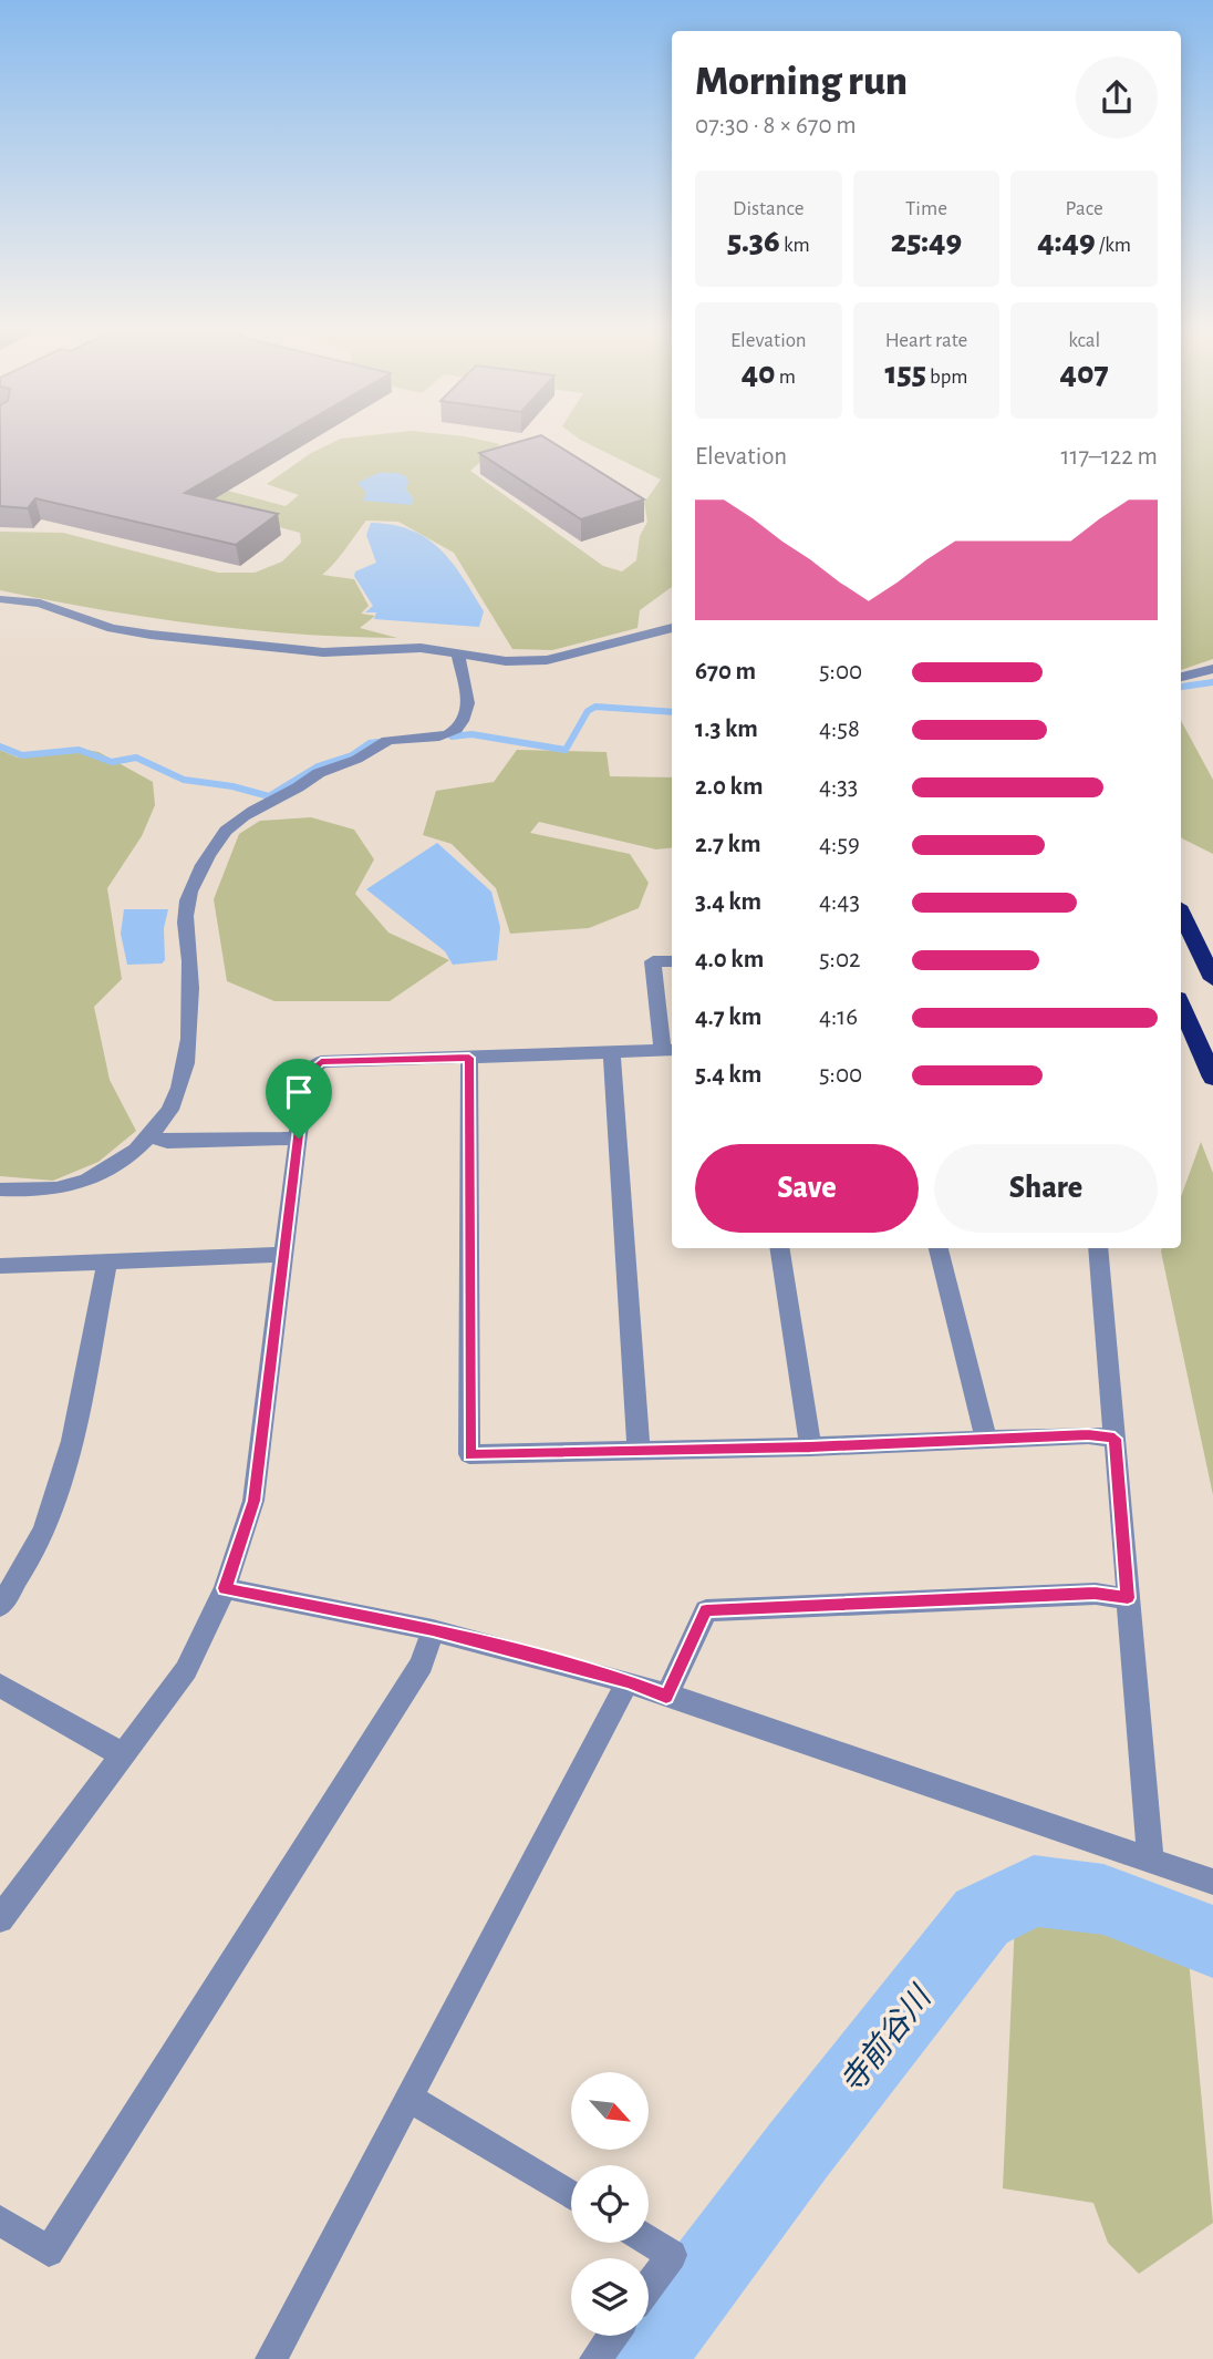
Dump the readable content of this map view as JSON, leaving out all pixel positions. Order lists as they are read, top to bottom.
{
  "water": ["寺前谷川"],
  "north": "bottom right",
  "page": {
    "heading": ["Morning run", "07:30 · 8 × 670 m"],
    "stats": [
      ["Distance", "5.36 km"],
      ["Time", "25:49"],
      ["Pace", "4:49 /km"],
      ["Elevation", "40 m"],
      ["Heart rate", "155 bpm"],
      ["kcal", "407"]
    ],
    "chart": ["Elevation", "117–122 m"],
    "list": [
      {
        "name": "670 m",
        "note": "5:00"
      },
      {
        "name": "1.3 km",
        "note": "4:58"
      },
      {
        "name": "2.0 km",
        "note": "4:33"
      },
      {
        "name": "2.7 km",
        "note": "4:59"
      },
      {
        "name": "3.4 km",
        "note": "4:43"
      },
      {
        "name": "4.0 km",
        "note": "5:02"
      },
      {
        "name": "4.7 km",
        "note": "4:16"
      },
      {
        "name": "5.4 km",
        "note": "5:00"
      }
    ],
    "buttons": ["Save", "Share"]
  }
}
